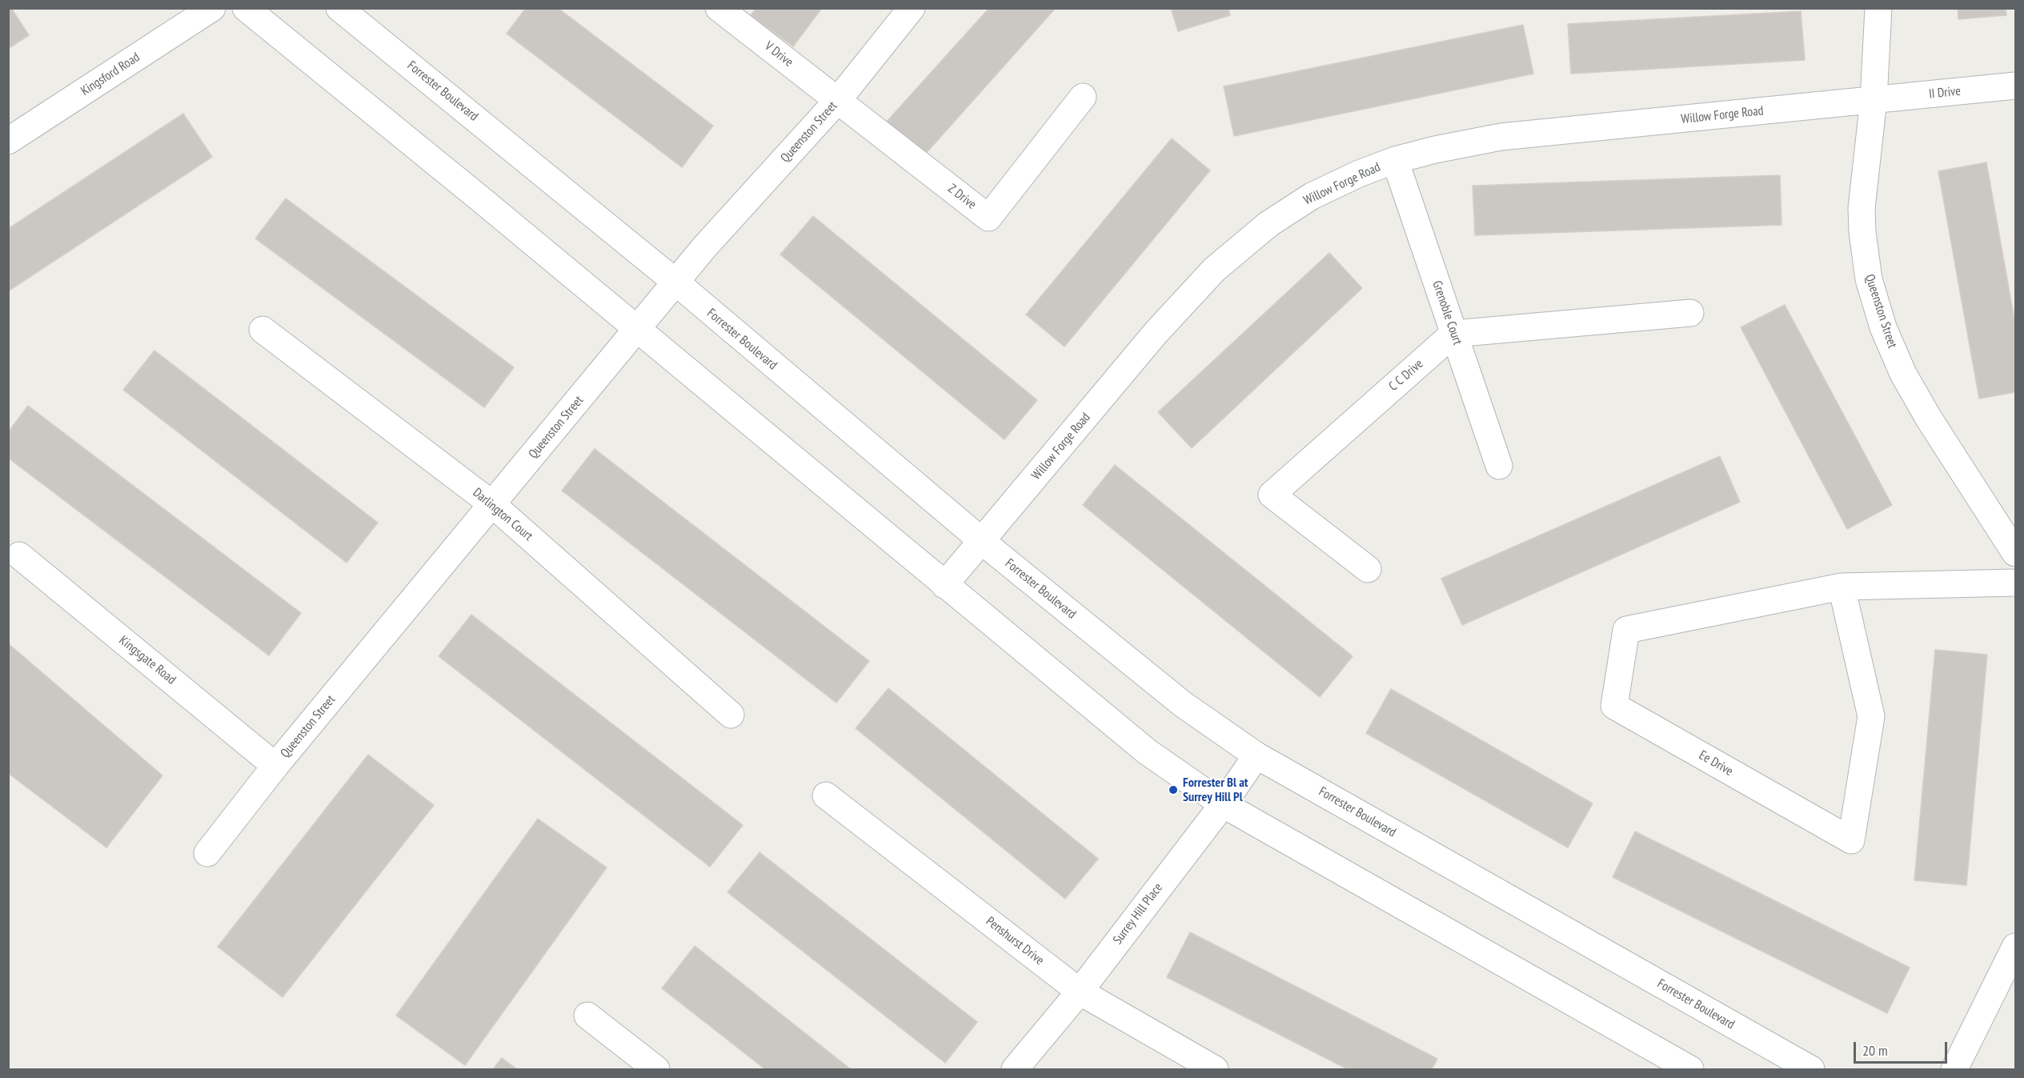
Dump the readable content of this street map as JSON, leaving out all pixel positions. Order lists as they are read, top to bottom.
{
  "streets": {
    "street": [
      "V Drive",
      "Kingsford Road",
      "Forrester Boulevard",
      "II Drive",
      "Willow Forge Road",
      "Queenston Street",
      "Z Drive",
      "Grenoble Court",
      "C C Drive",
      "Darlington Court",
      "Kingsgate Road",
      "Ee Drive",
      "Surrey Hill Place",
      "Penshurst Drive"
    ]
  },
  "crossings": [
    ["V Drive", "Queenston Street"],
    ["V Drive", "Z Drive"],
    ["Forrester Boulevard", "Willow Forge Road"],
    ["Forrester Boulevard", "Queenston Street"],
    ["Forrester Boulevard", "Surrey Hill Place"],
    ["II Drive", "Willow Forge Road"],
    ["II Drive", "Queenston Street"],
    ["Willow Forge Road", "Queenston Street"],
    ["Willow Forge Road", "Grenoble Court"],
    ["Queenston Street", "Z Drive"],
    ["Queenston Street", "Darlington Court"],
    ["Queenston Street", "Kingsgate Road"],
    ["Grenoble Court", "C C Drive"],
    ["Surrey Hill Place", "Penshurst Drive"]
  ],
  "places": ["Forrester Bl at Surrey Hill Pl"],
  "scale_bar": "20 m"
}
